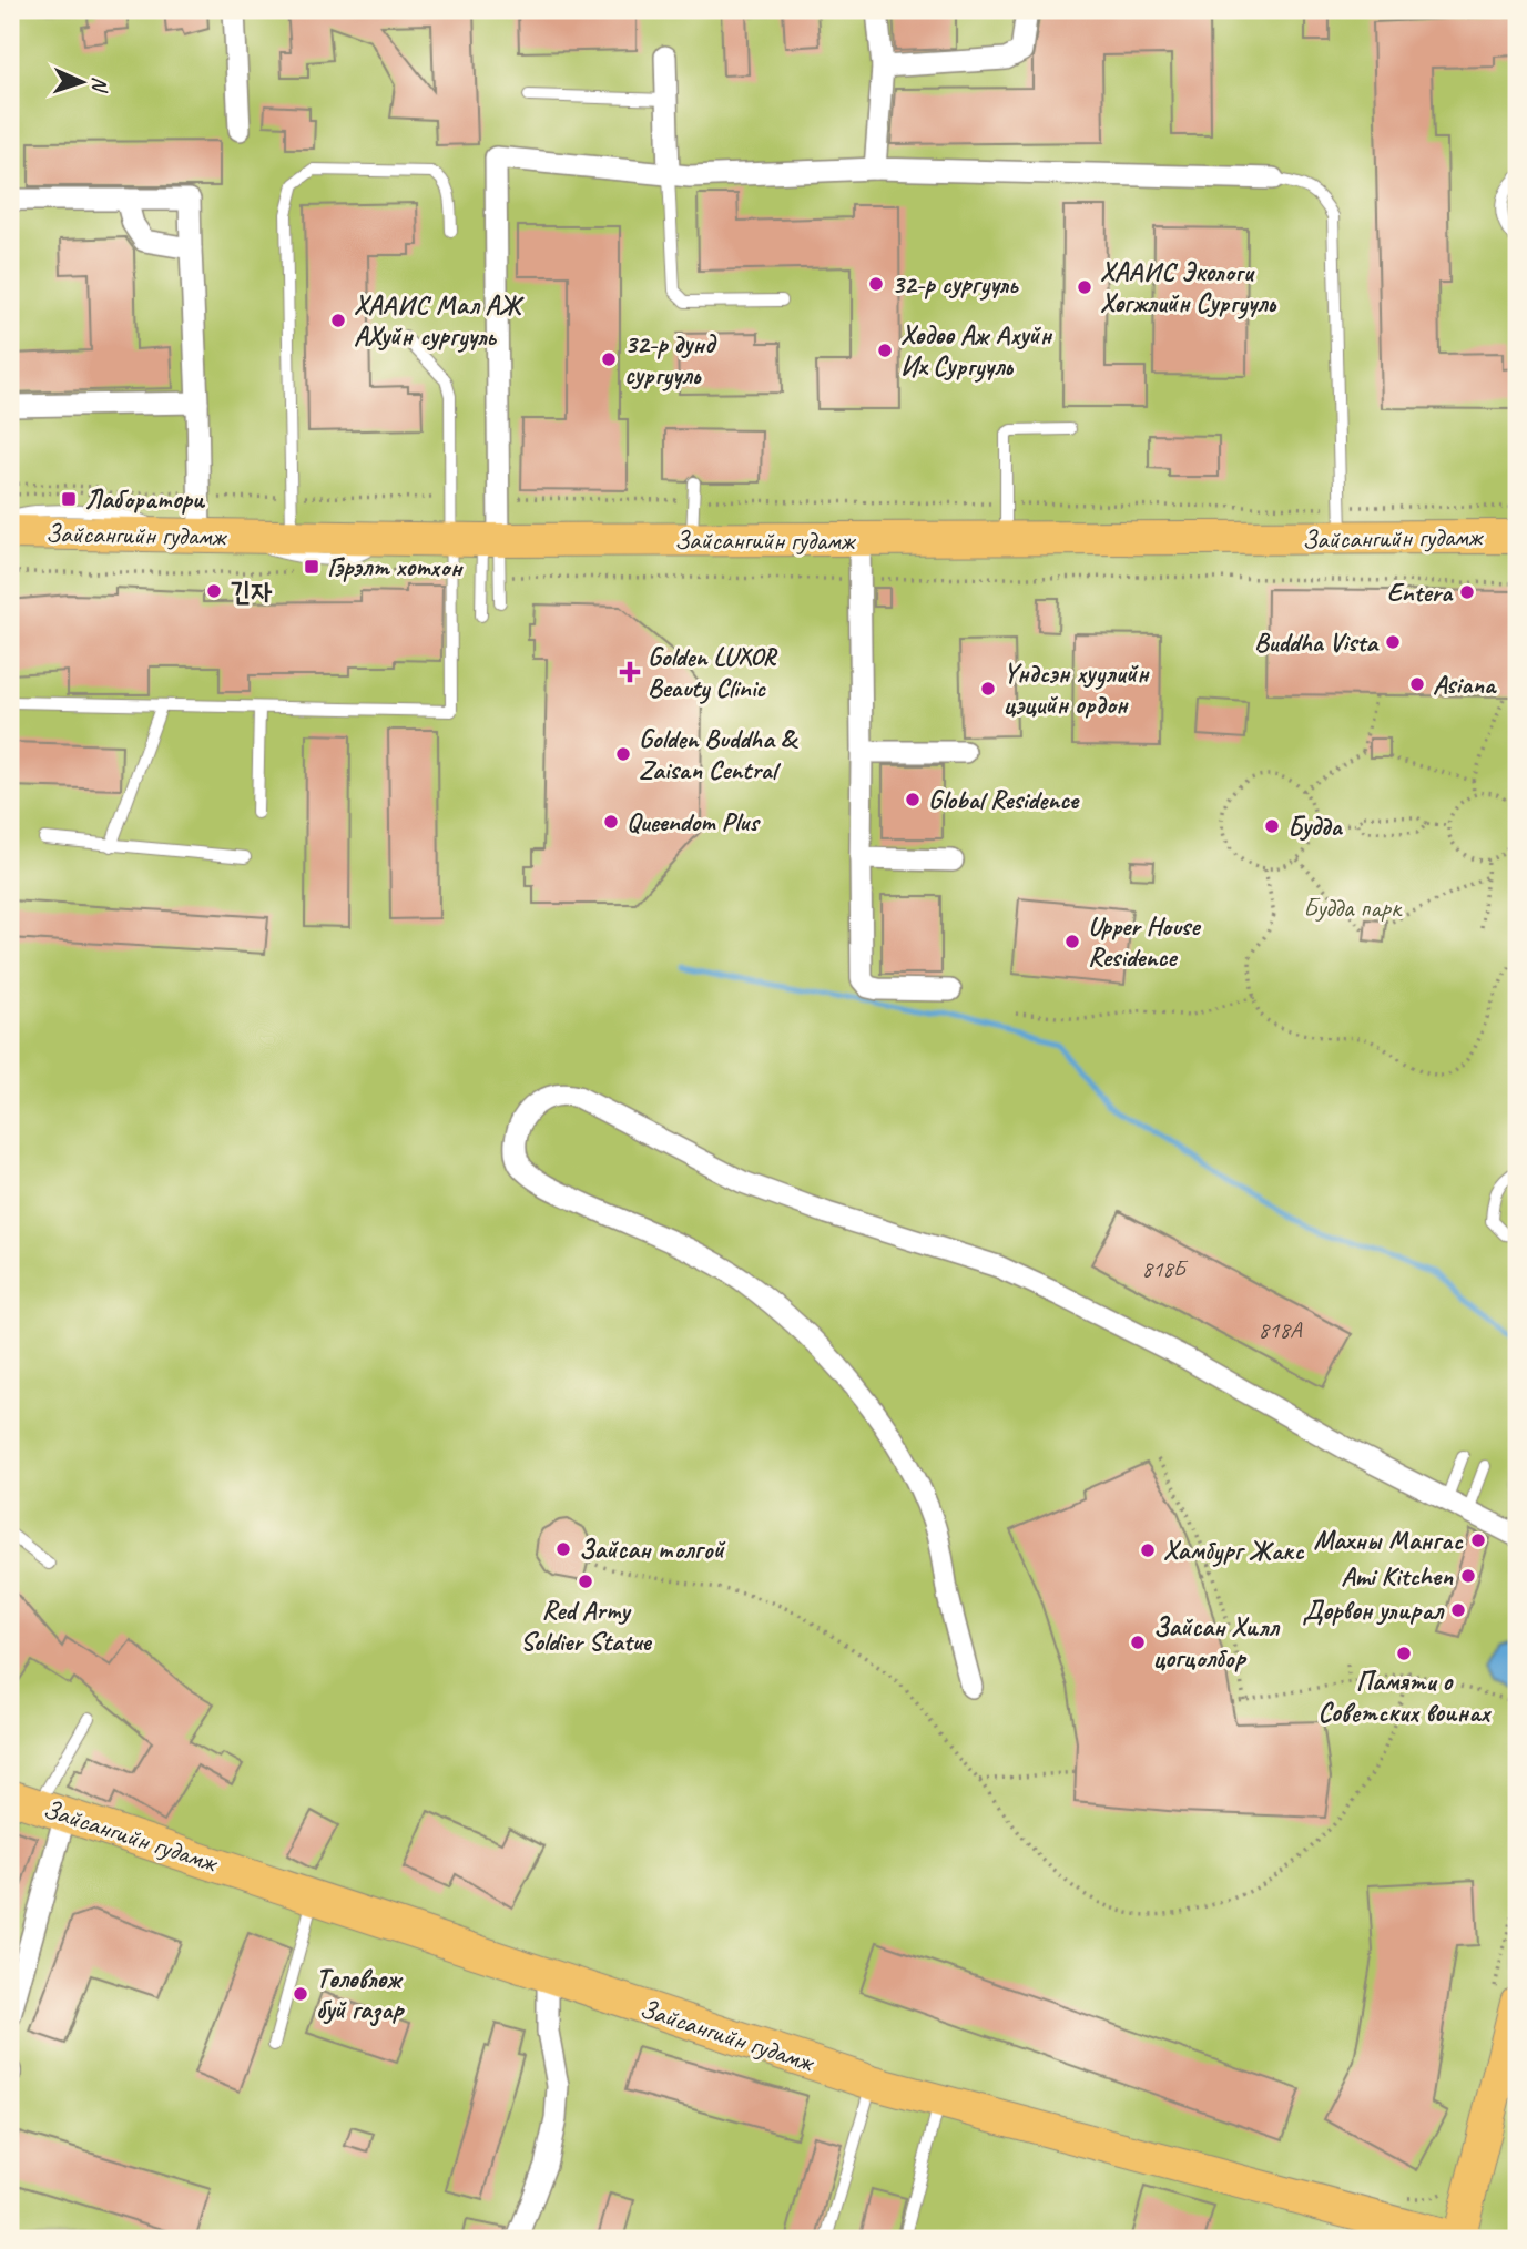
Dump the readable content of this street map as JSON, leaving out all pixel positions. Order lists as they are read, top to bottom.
{
  "streets": {
    "main road": ["Зайсангийн гудамж"]
  },
  "parks": ["Будда парк"],
  "places": {
    "other": [
      "32-р сургууль",
      "ХААИС Экологи Хөгжлийн Сургууль",
      "ХААИС Мал АЖ АХуйн сургууль",
      "Хөдөө Аж Ахуйн Их Сургууль",
      "32-р дунд сургууль",
      "긴자",
      "Entera",
      "Buddha Vista",
      "Asiana",
      "Үндсэн хуулийн цэцийн ордон",
      "Golden Buddha & Zaisan Central",
      "Global Residence",
      "Queendom Plus",
      "Будда",
      "Upper House Residence",
      "Махны Мангас",
      "Зайсан толгой",
      "Хамбург Жакс",
      "Ami Kitchen",
      "Red Army Soldier Statue",
      "Дөрвөн улирал",
      "Зайсан Хилл цогцолбор",
      "Памяти о Советских воинах",
      "Төлөвлөж буй газар"
    ],
    "transit": ["Лаборатори", "Гэрэлт хотхон"],
    "health": ["Golden LUXOR Beauty Clinic"]
  },
  "house_numbers": ["818Б", "818А"],
  "north": "right"
}
